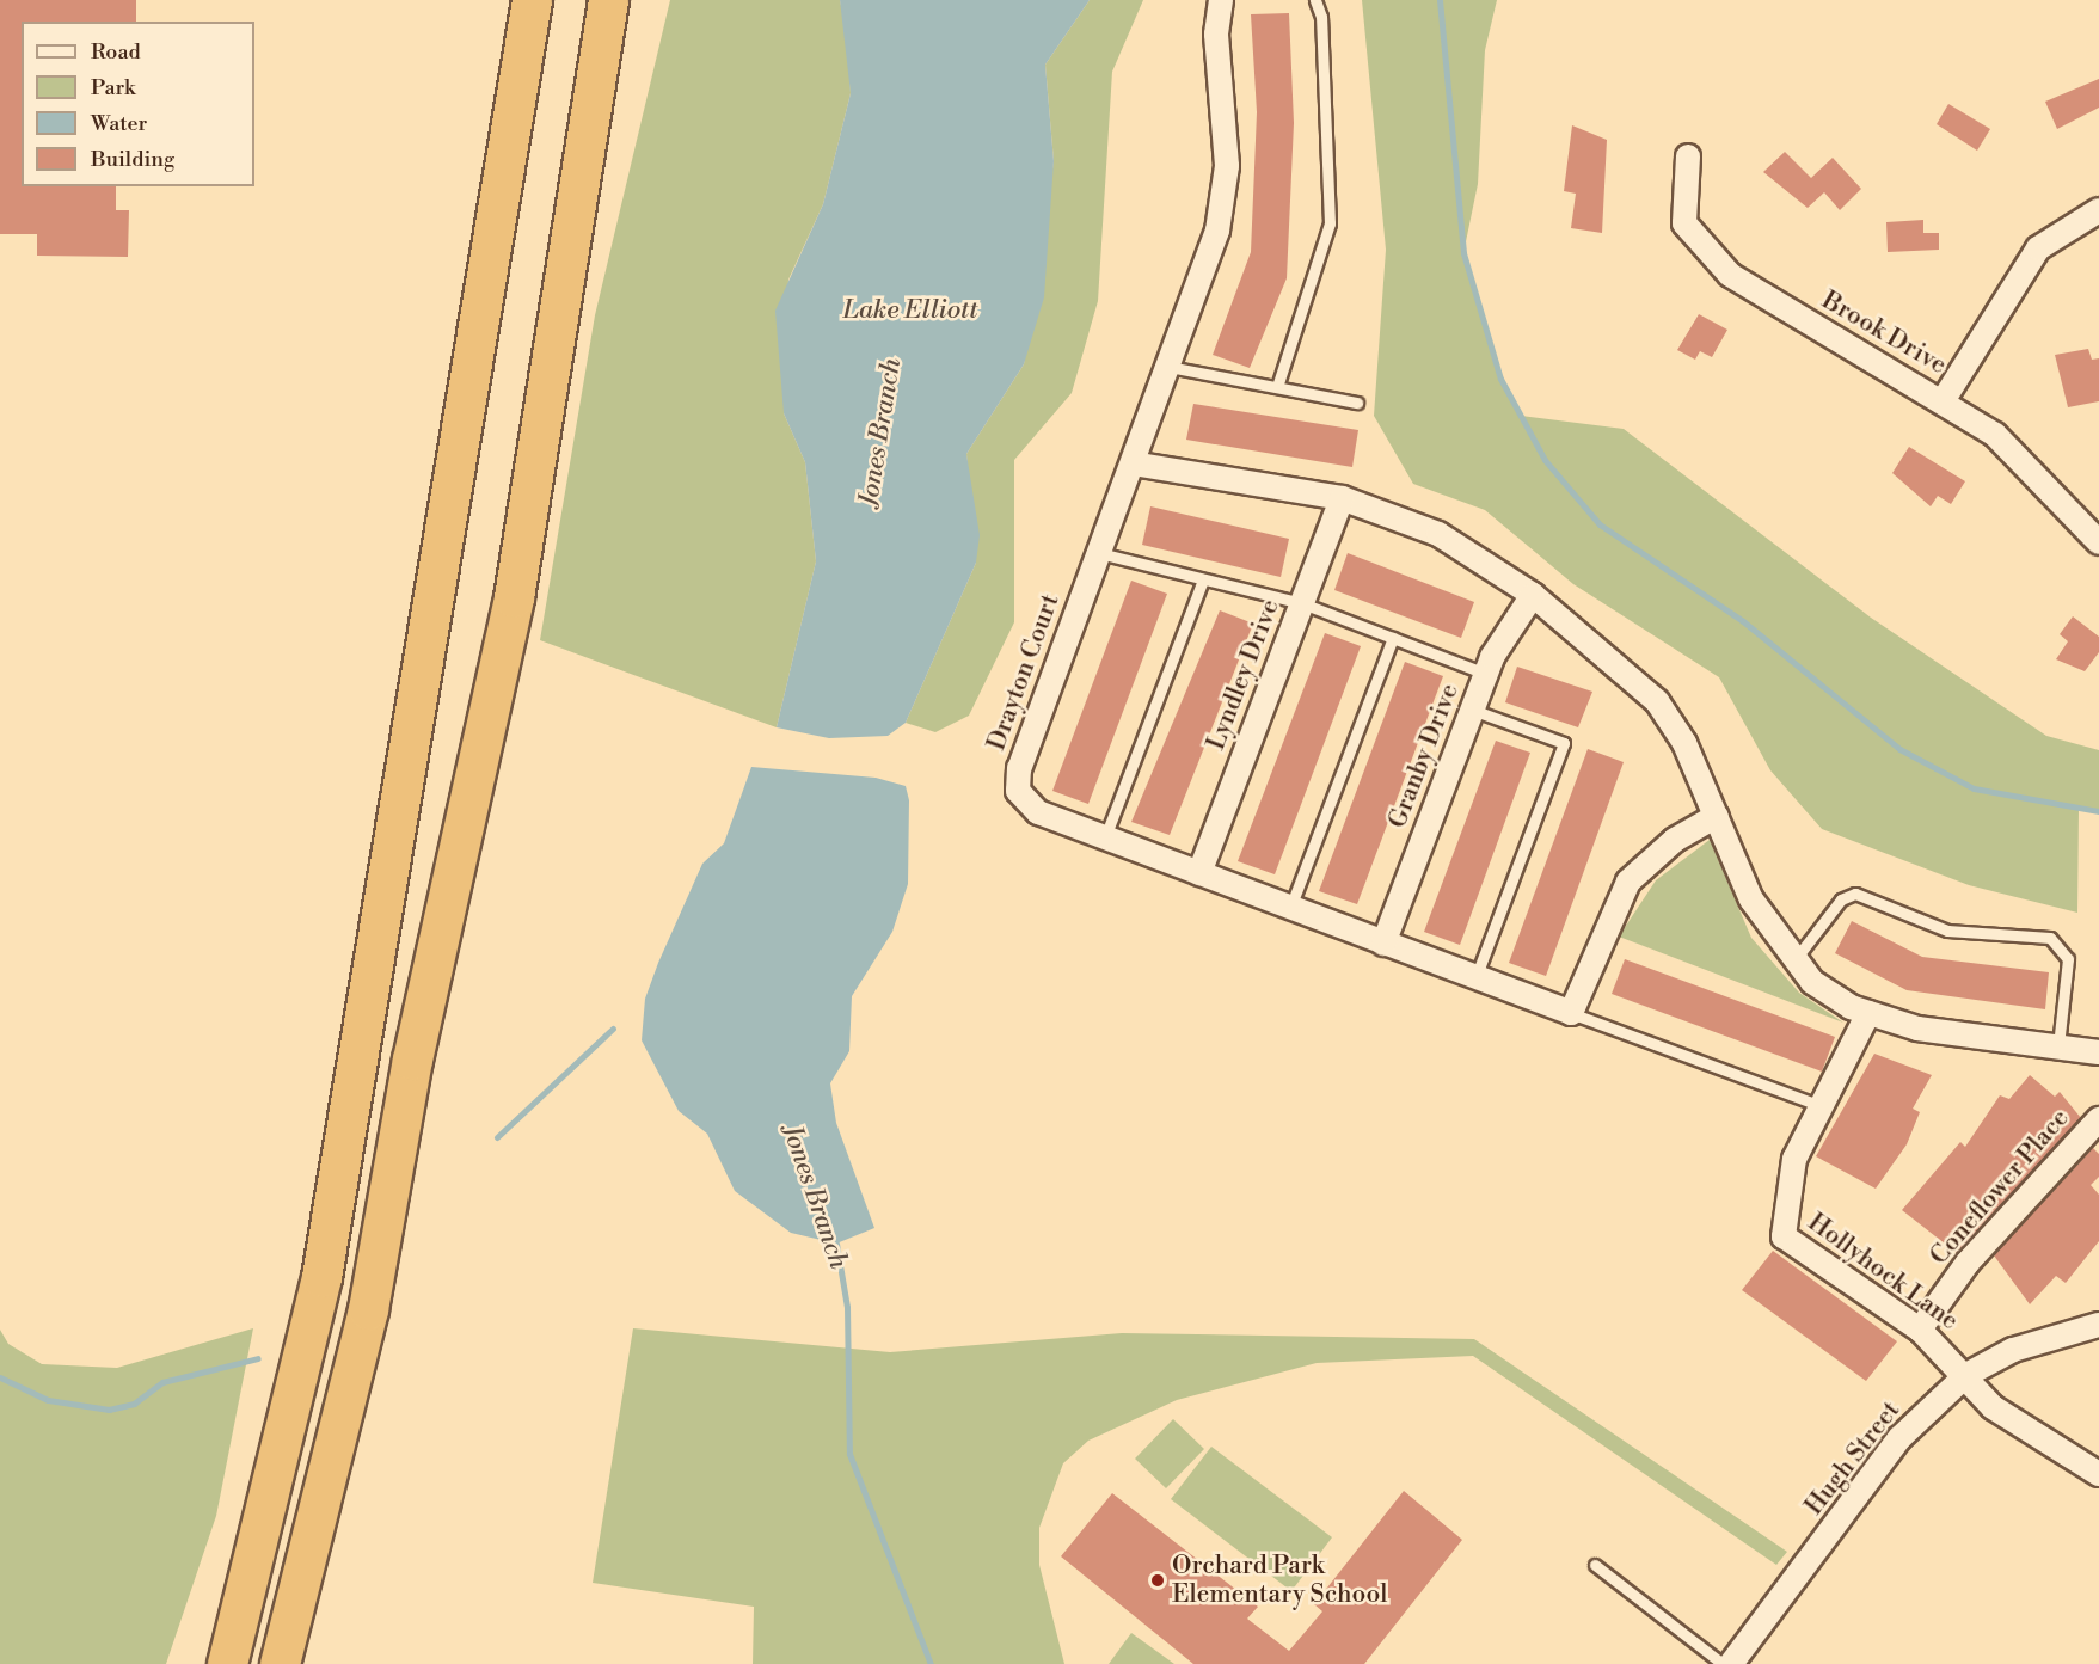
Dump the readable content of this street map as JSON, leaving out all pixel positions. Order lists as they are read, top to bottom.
{
  "streets": {
    "street": [
      "Brook Drive",
      "Drayton Court",
      "Lyndley Drive",
      "Granby Drive",
      "Coneflower Place",
      "Hollyhock Lane",
      "Hugh Street"
    ]
  },
  "crossings": [
    ["Drayton Court", "Lyndley Drive"],
    ["Drayton Court", "Granby Drive"],
    ["Coneflower Place", "Hollyhock Lane"],
    ["Hollyhock Lane", "Hugh Street"]
  ],
  "water": ["Lake Elliott", "Jones Branch"],
  "places": ["Orchard Park Elementary School"],
  "legend": [
    "Road",
    "Park",
    "Water",
    "Building"
  ]
}
